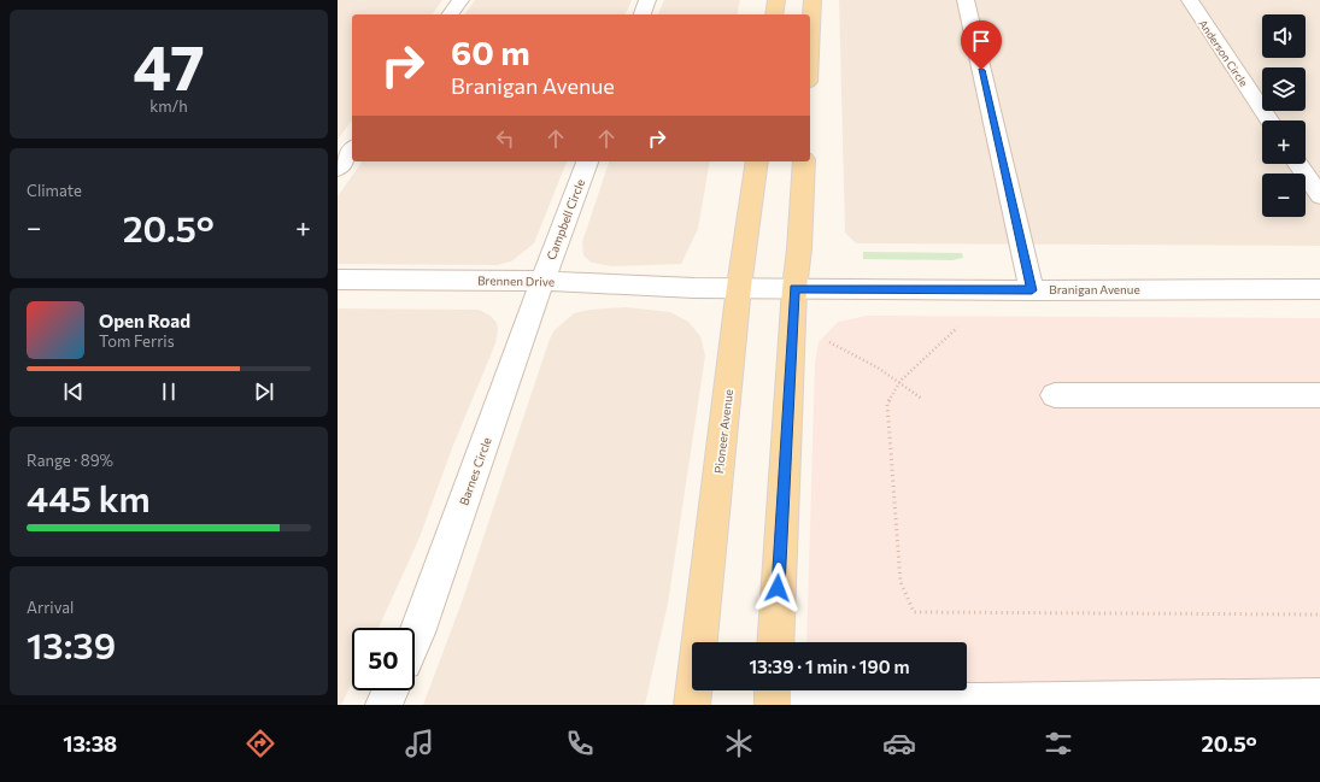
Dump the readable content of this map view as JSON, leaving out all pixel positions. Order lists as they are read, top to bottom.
{
  "streets": {
    "main road": ["Pioneer Avenue"],
    "street": [
      "Anderson Circle",
      "Campbell Circle",
      "Brennen Drive",
      "Branigan Avenue",
      "Barnes Circle"
    ]
  },
  "crossings": [
    ["Campbell Circle", "Brennen Drive"],
    ["Campbell Circle", "Barnes Circle"],
    ["Brennen Drive", "Branigan Avenue"],
    ["Brennen Drive", "Barnes Circle"],
    ["Branigan Avenue", "Pioneer Avenue"]
  ],
  "page": {
    "tile": [
      ["47", "km/h"],
      "Climate",
      ["Range · 89%", "445 km"],
      ["Arrival", "13:39"]
    ],
    "map_buttons": ["+", "−"],
    "turn": ["60 m", "Branigan Avenue"],
    "heat": ["−", "20.5°", "+"],
    "song": ["Open Road", "Tom Ferris"],
    "limit": "50",
    "trip": "13:39 · 1 min · 190 m",
    "tabs": ["13:38", "20.5°"]
  }
}
